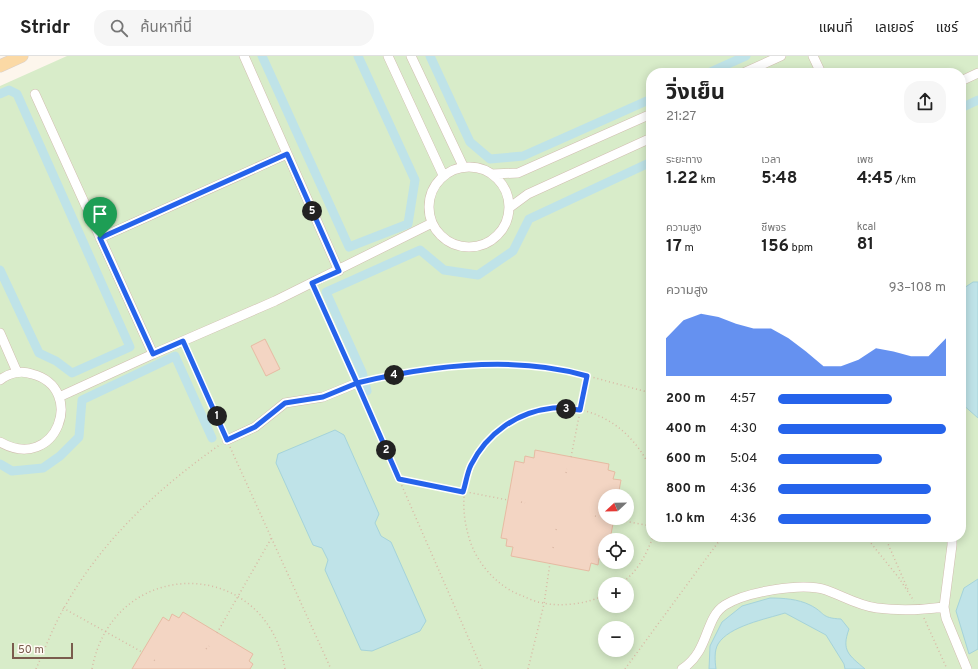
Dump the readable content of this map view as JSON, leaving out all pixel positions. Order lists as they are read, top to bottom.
{
  "scale_bar": "50 m",
  "north": "left",
  "page": {
    "header": "Stridr",
    "search": "ค้นหาที่นี่",
    "nav": ["แผนที่", "เลเยอร์", "แชร์"],
    "heading": ["วิ่งเย็น", "21:27"],
    "stats": [
      ["ระยะทาง", "1.22 km"],
      ["เวลา", "5:48"],
      ["เพซ", "4:45 /km"],
      ["ความสูง", "17 m"],
      ["ชีพจร", "156 bpm"],
      ["kcal", "81"]
    ],
    "pins": [
      "5",
      "4",
      "3",
      "1",
      "2"
    ],
    "chart": ["ความสูง", "93–108 m"],
    "list": [
      {
        "name": "200 m",
        "note": "4:57"
      },
      {
        "name": "400 m",
        "note": "4:30"
      },
      {
        "name": "600 m",
        "note": "5:04"
      },
      {
        "name": "800 m",
        "note": "4:36"
      },
      {
        "name": "1.0 km",
        "note": "4:36"
      }
    ],
    "map_buttons": ["+", "−"],
    "scale": "50 m"
  }
}
